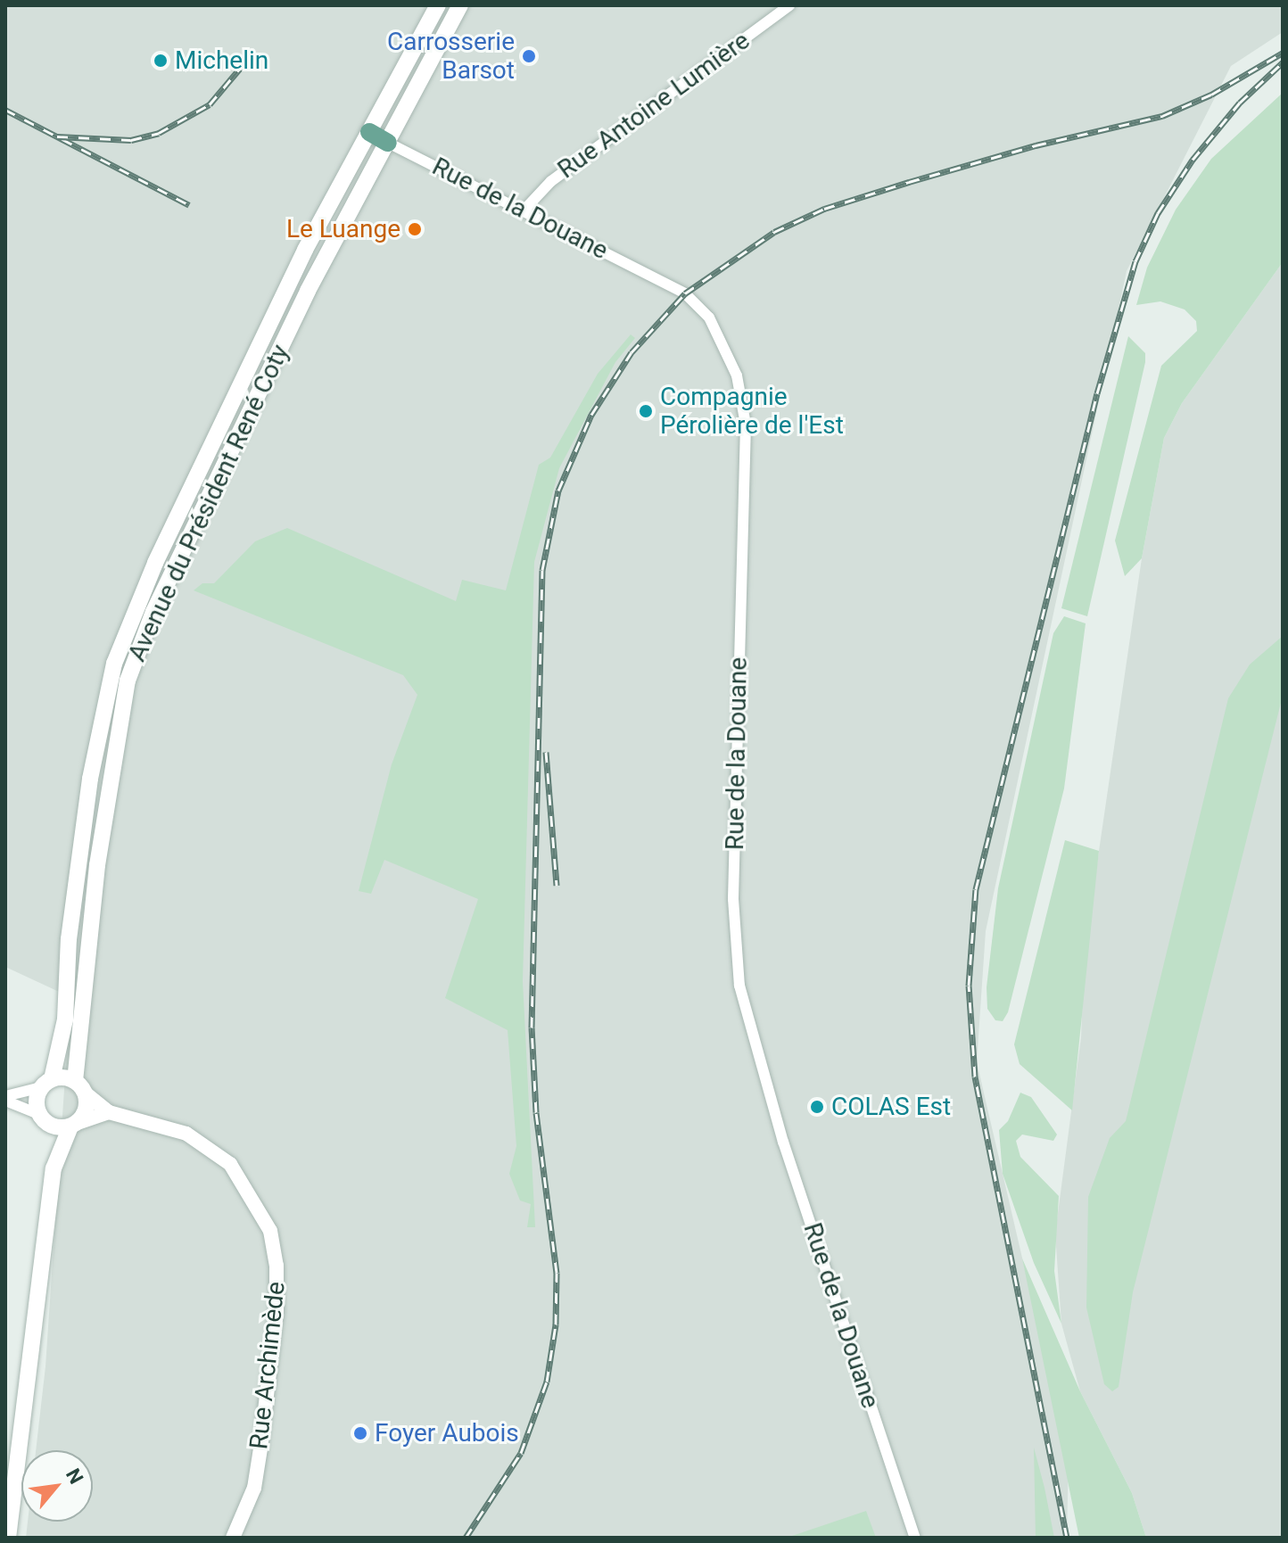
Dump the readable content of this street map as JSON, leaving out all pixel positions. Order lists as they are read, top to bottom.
{
  "streets": {
    "main road": ["Avenue du Président René Coty"],
    "street": ["Rue Antoine Lumière", "Rue de la Douane", "Rue Archimède"]
  },
  "crossings": [
    ["Rue Antoine Lumière", "Rue de la Douane"],
    ["Rue de la Douane", "Avenue du Président René Coty"],
    ["Avenue du Président René Coty", "Rue Archimède"]
  ],
  "places": [
    "Carrosserie Barsot",
    "Michelin",
    "Le Luange",
    "Compagnie Pérolière de l'Est",
    "COLAS Est",
    "Foyer Aubois"
  ],
  "north": "top right"
}
